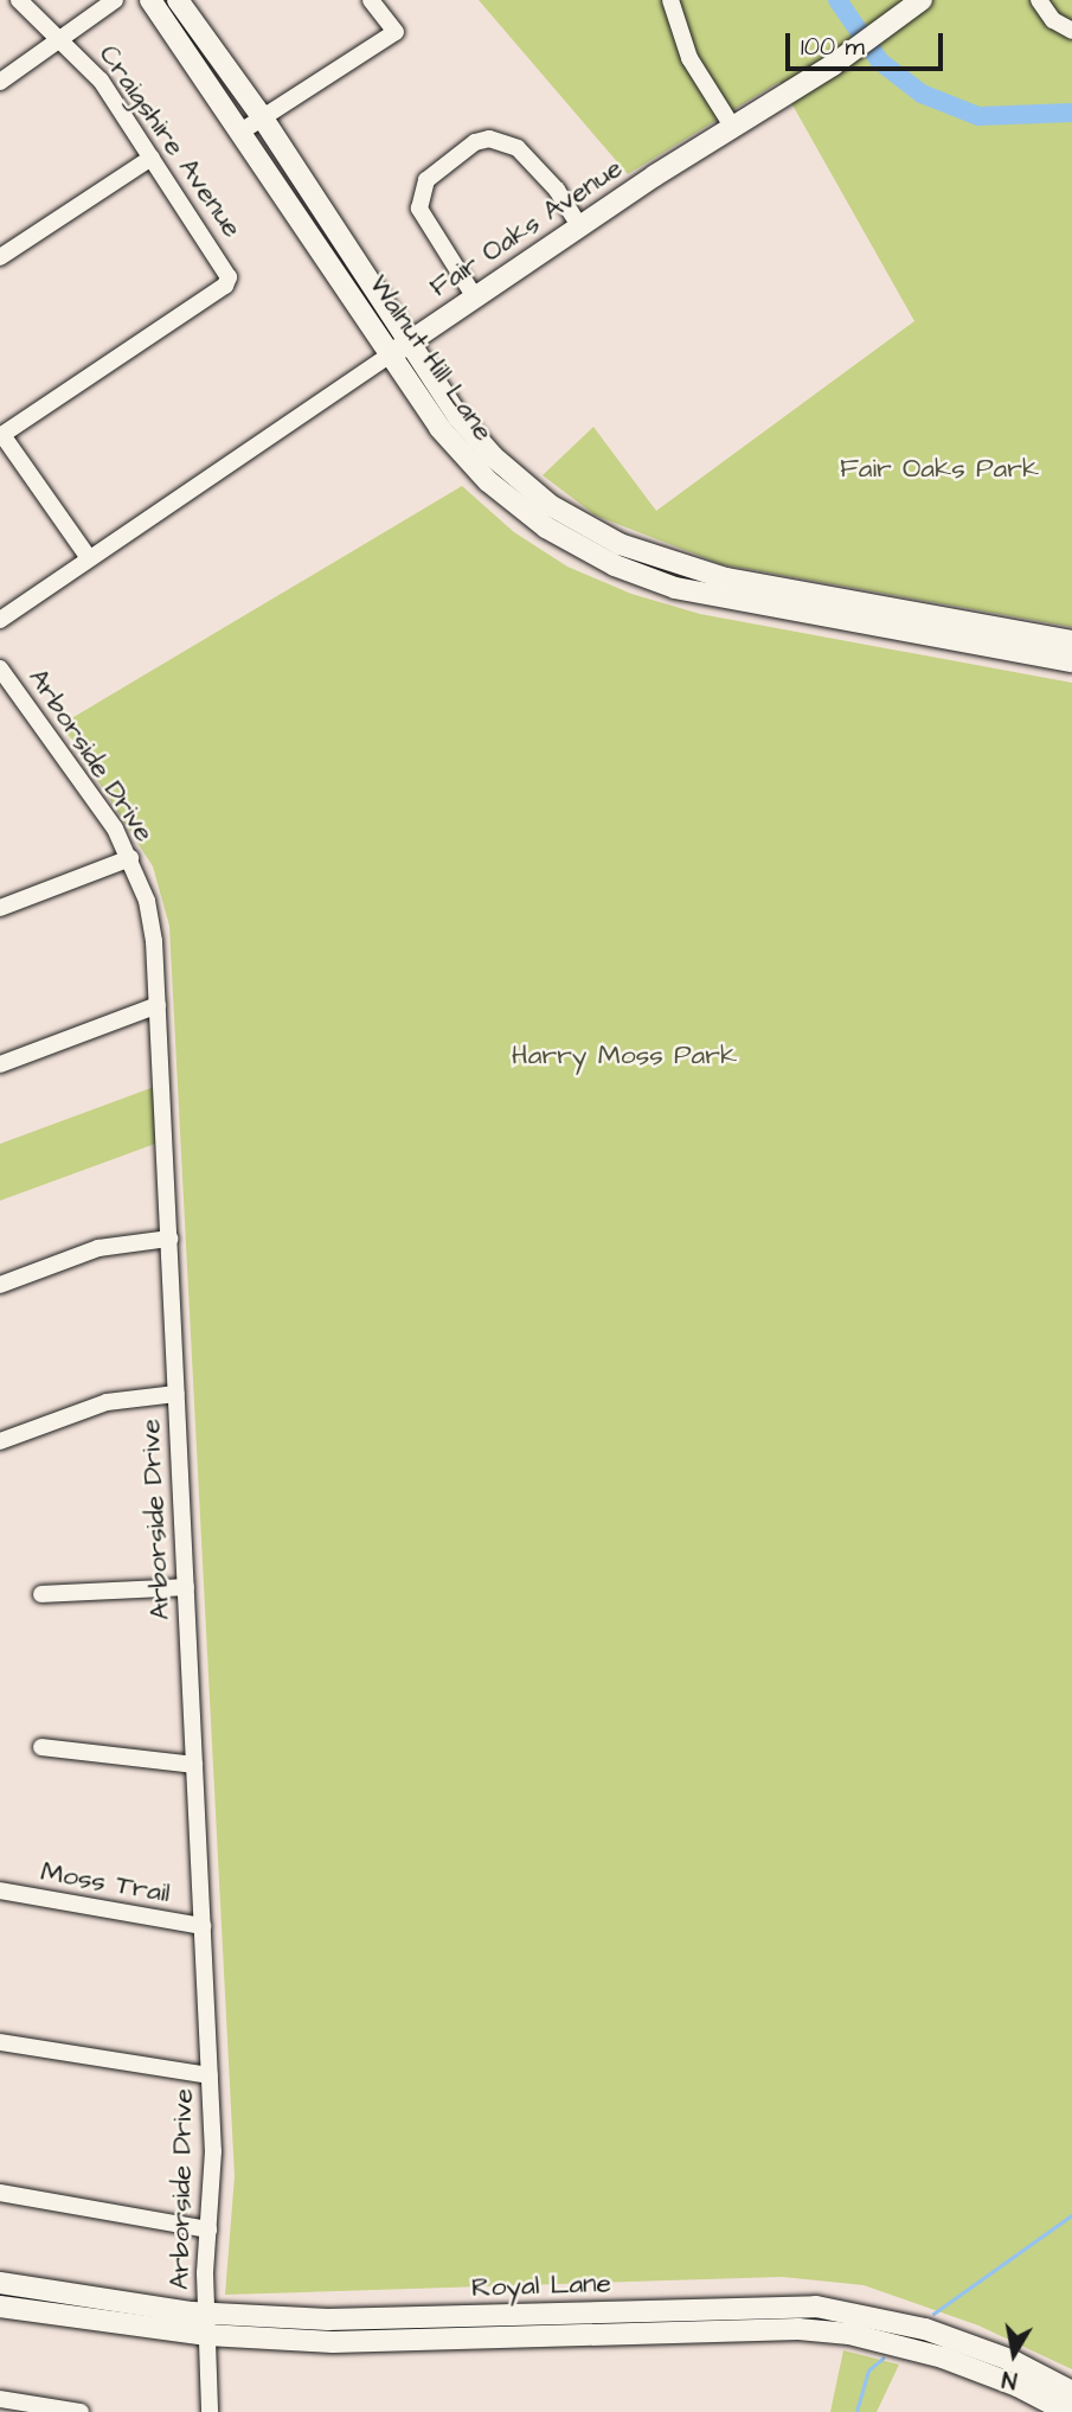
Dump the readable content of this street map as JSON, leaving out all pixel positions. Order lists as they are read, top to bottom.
{
  "streets": {
    "main road": ["Fair Oaks Avenue", "Walnut Hill Lane", "Royal Lane"],
    "street": ["Craigshire Avenue", "Arborside Drive", "Moss Trail"]
  },
  "crossings": [
    ["Fair Oaks Avenue", "Walnut Hill Lane"],
    ["Arborside Drive", "Moss Trail"],
    ["Arborside Drive", "Royal Lane"]
  ],
  "parks": ["Fair Oaks Park", "Harry Moss Park"],
  "scale_bar": "100 m",
  "north": "bottom"
}
